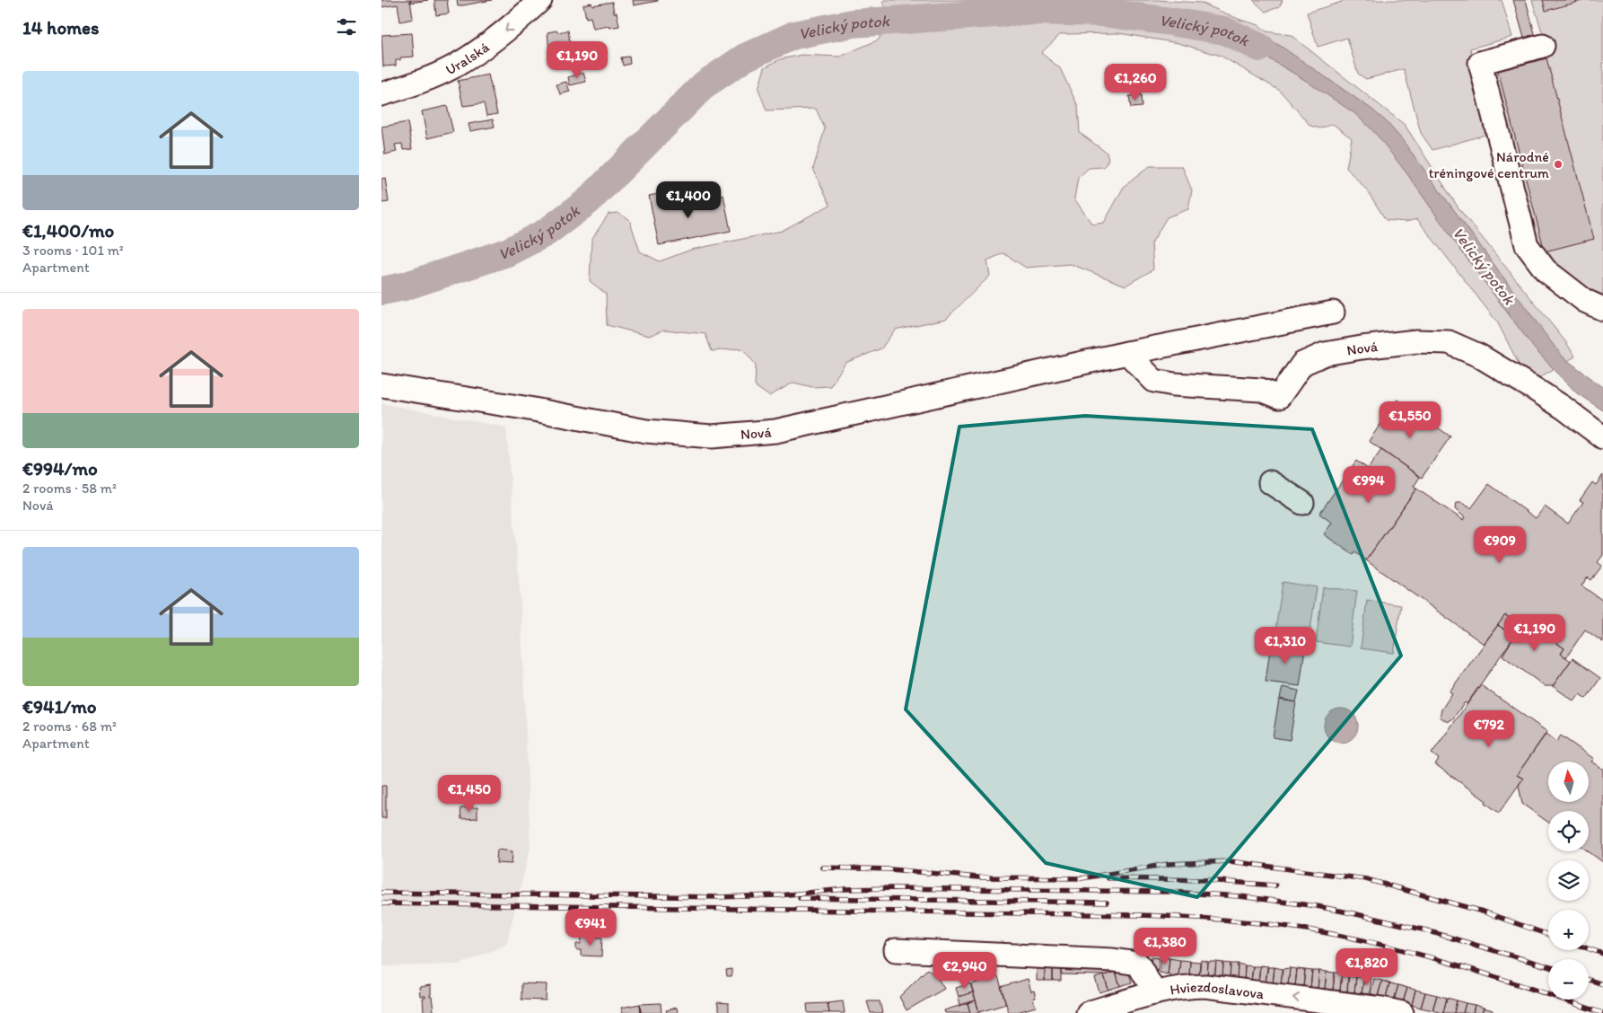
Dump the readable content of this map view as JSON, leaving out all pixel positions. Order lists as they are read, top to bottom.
{
  "streets": {
    "street": ["Uralská", "Nová", "Hviezdoslavova"]
  },
  "one_way": ["Uralská", "Hviezdoslavova"],
  "water": ["Velický potok"],
  "places": ["Národné tréningové centrum"],
  "north": "top",
  "page": {
    "heading": "14 homes",
    "price": [
      "€1,190",
      "€1,260",
      "€1,400",
      "€1,550",
      "€994",
      "€909",
      "€1,190",
      "€1,310",
      "€792",
      "€1,450",
      "€941",
      "€1,380",
      "€1,820",
      "€2,940"
    ],
    "list": [
      {
        "name": "€1,400/mo",
        "note": "3 rooms · 101 m² · Apartment"
      },
      {
        "name": "€994/mo",
        "note": "2 rooms · 58 m² · Nová"
      },
      {
        "name": "€941/mo",
        "note": "2 rooms · 68 m² · Apartment"
      }
    ],
    "map_buttons": ["+", "−"]
  }
}
